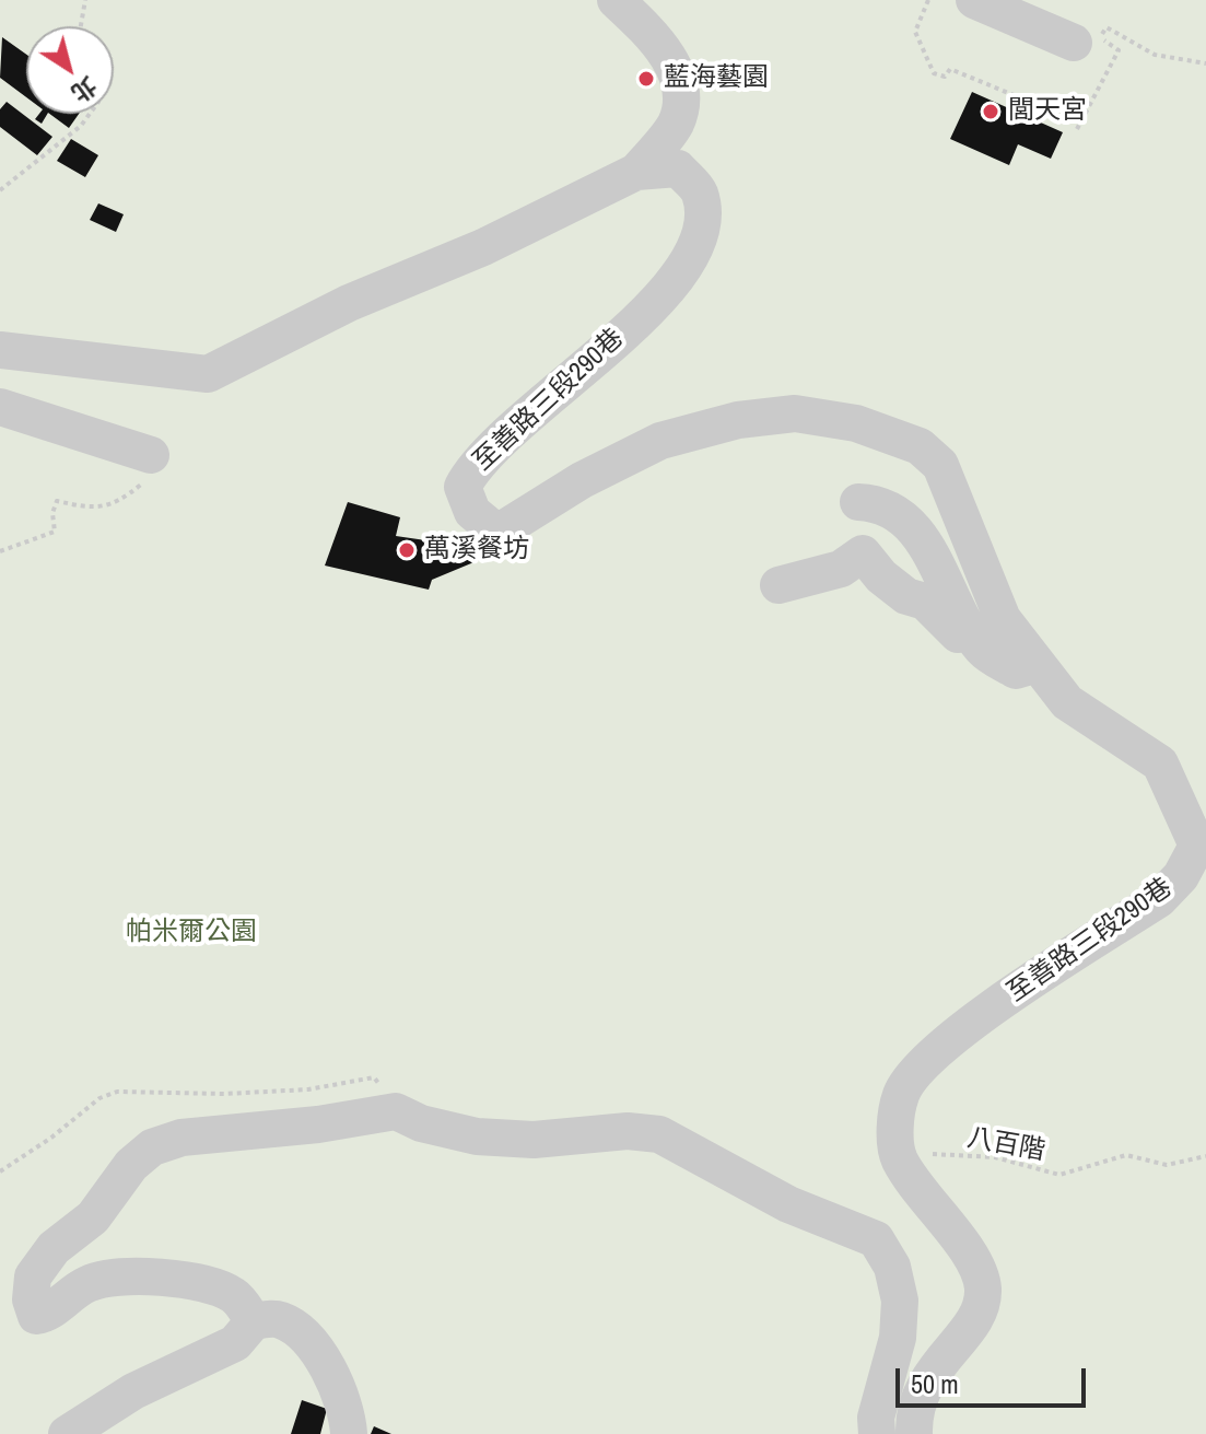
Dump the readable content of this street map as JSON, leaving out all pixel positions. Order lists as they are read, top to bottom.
{
  "streets": {
    "street": ["至善路三段290巷"],
    "path": ["八百階"]
  },
  "crossings": [
    ["至善路三段290巷", "八百階"]
  ],
  "parks": ["帕米爾公園"],
  "places": ["藍海藝園", "閭天宮", "萬溪餐坊"],
  "scale_bar": "50 m",
  "north": "bottom right"
}
